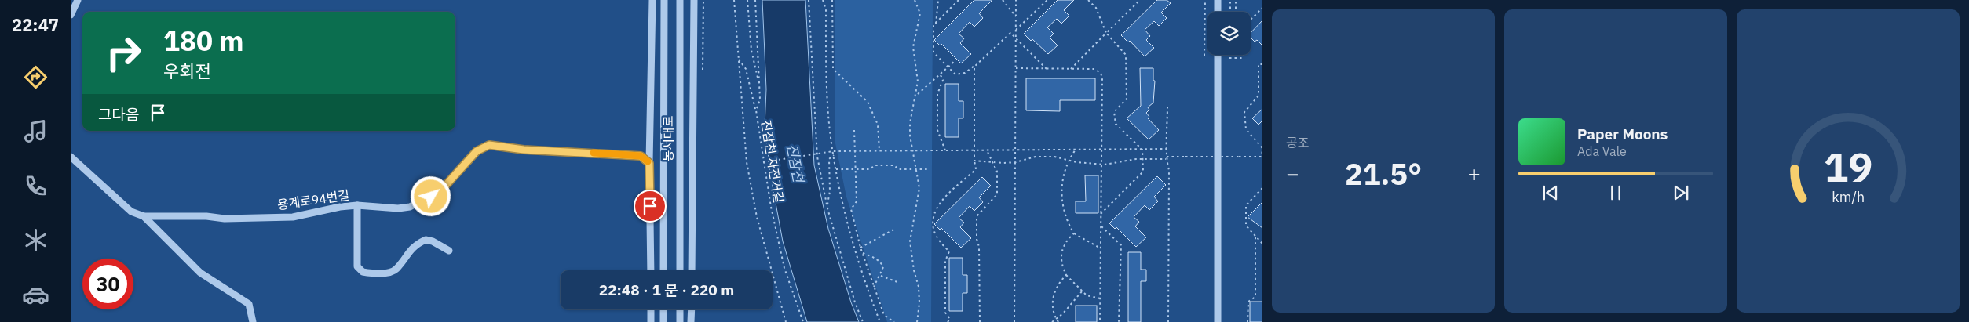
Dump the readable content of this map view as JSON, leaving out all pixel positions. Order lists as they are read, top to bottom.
{
  "streets": {
    "street": ["동서대로", "용계로94번길"],
    "path": ["진잠천 자전거길"]
  },
  "water": ["진잠천"],
  "page": {
    "tabs": "22:47",
    "tile": "공조",
    "turn": ["180 m", "우회전"],
    "then": "그다음",
    "song": ["Paper Moons", "Ada Vale"],
    "heat": ["−", "21.5°", "+"],
    "limit": "30",
    "trip": "22:48 · 1 분 · 220 m",
    "gauge": ["19", "km/h"]
  }
}
